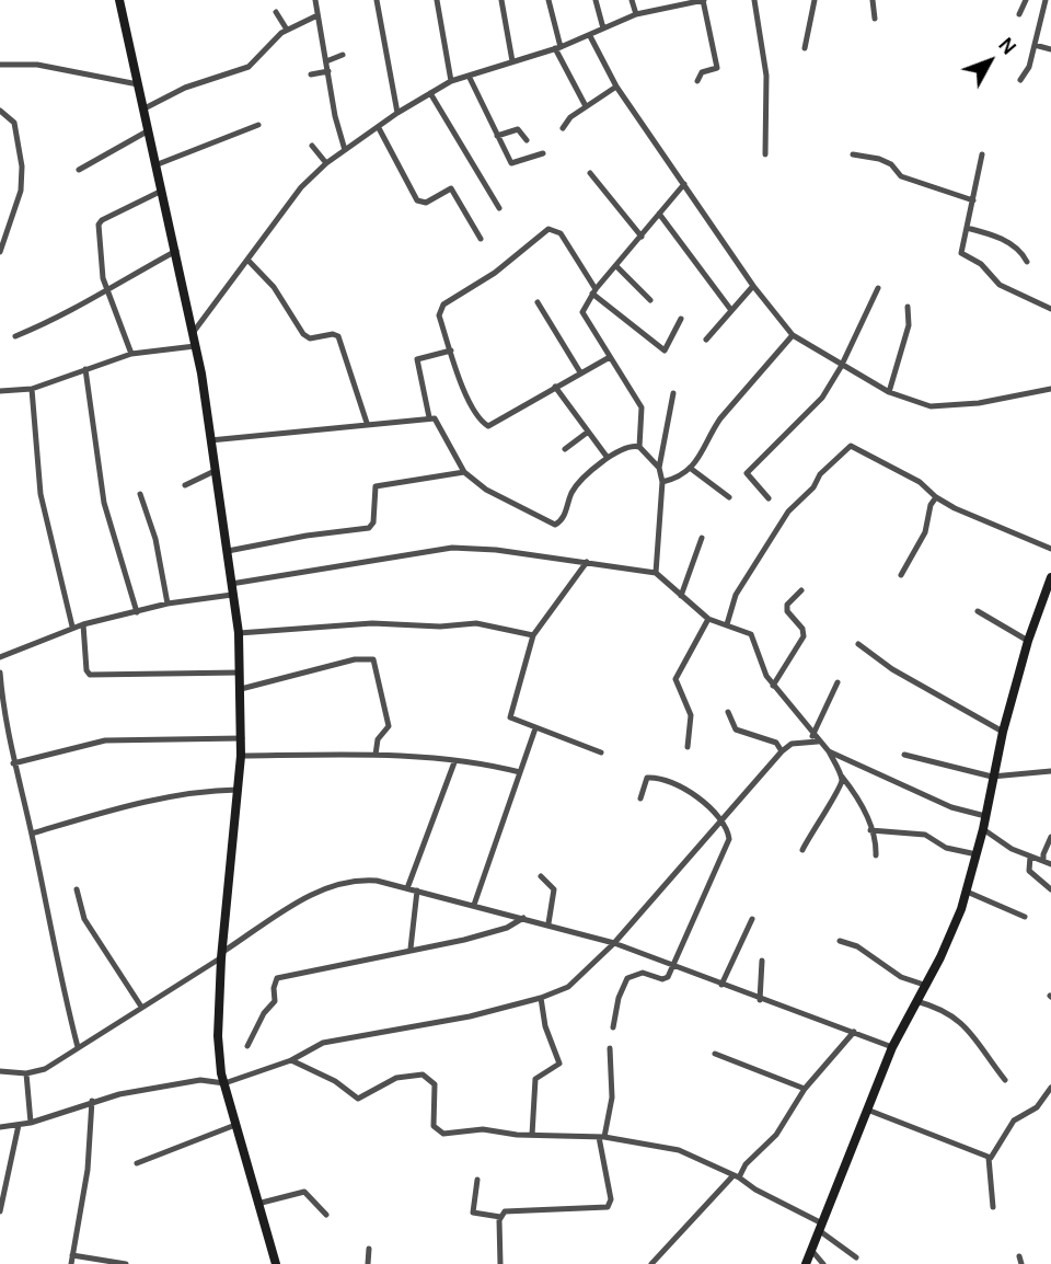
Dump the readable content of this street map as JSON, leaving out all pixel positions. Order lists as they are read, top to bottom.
{
  "north": "top right"
}
